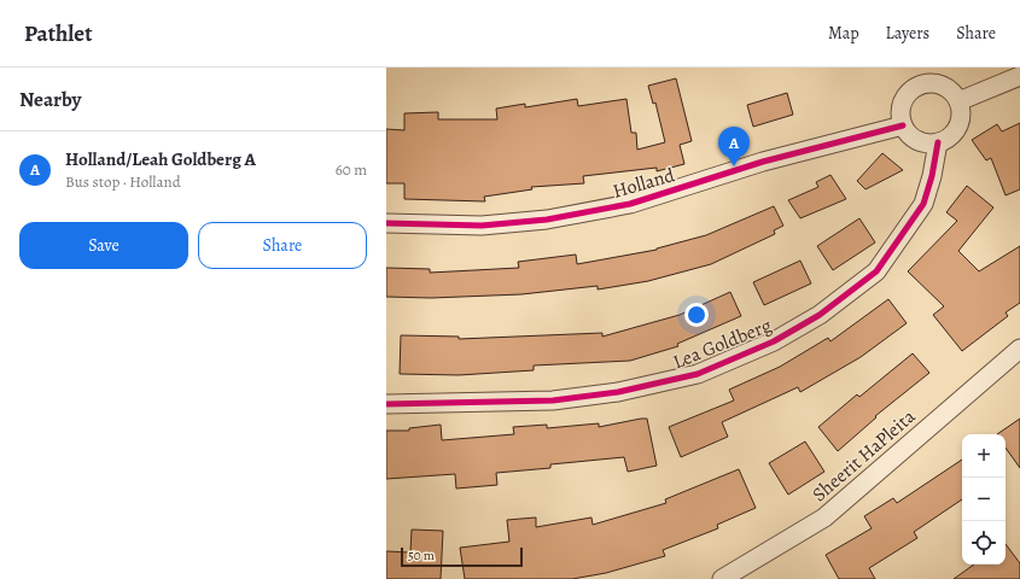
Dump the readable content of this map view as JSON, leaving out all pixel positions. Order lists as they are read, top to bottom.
{
  "streets": {
    "street": ["Holland", "Lea Goldberg", "Sheerit HaPleita"]
  },
  "crossings": [
    ["Holland", "Lea Goldberg"]
  ],
  "scale_bar": "50 m",
  "page": {
    "header": "Pathlet",
    "nav": ["Map", "Layers", "Share"],
    "heading": "Nearby",
    "pins": "A",
    "list": [
      {
        "mark": "A",
        "name": "Holland/Leah Goldberg A",
        "note": "Bus stop · Holland",
        "value": "60 m"
      }
    ],
    "buttons": ["Save", "Share"],
    "map_buttons": ["+", "−"],
    "scale": "50 m"
  }
}
